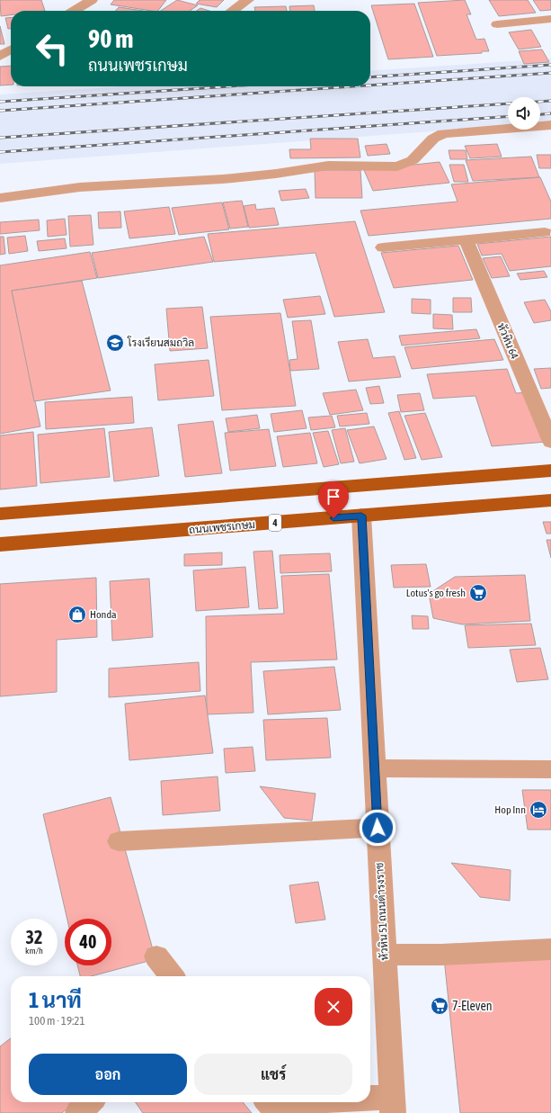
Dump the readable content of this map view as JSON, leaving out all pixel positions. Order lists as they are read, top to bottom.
{
  "streets": {
    "main road": ["4", "ถนนเพชรเกษม"],
    "street": ["หัวหิน 64", "หัวหิน 51 ถนนดำรงราช"]
  },
  "crossings": [
    ["ถนนเพชรเกษม", "หัวหิน 51 ถนนดำรงราช"]
  ],
  "places": {
    "school or university": ["โรงเรียนสมถวิล"],
    "supermarket": ["Lotus's go fresh", "7-Eleven"],
    "shop": ["Honda"],
    "hotel": ["Hop Inn"]
  },
  "page": {
    "turn": ["90 m", "ถนนเพชรเกษม"],
    "speed": "32 km/h",
    "limit": "40",
    "heading": ["1 นาที", "100 m · 19:21"],
    "buttons": ["ออก", "แชร์"]
  }
}
